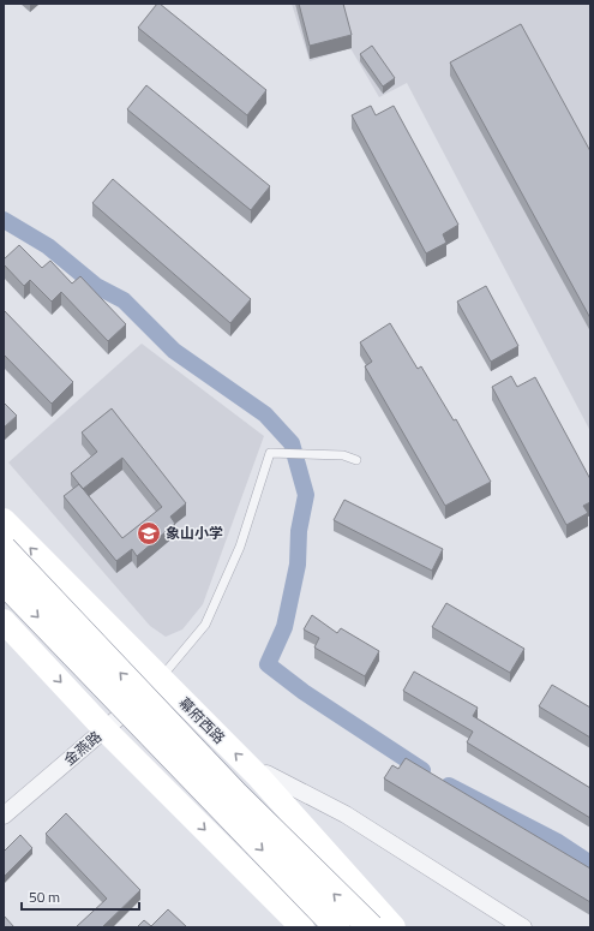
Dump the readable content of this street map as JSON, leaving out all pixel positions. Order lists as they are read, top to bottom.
{
  "streets": {
    "highway": ["幕府西路"],
    "street": ["金燕路"]
  },
  "crossings": [
    ["幕府西路", "金燕路"]
  ],
  "places": {
    "school or university": ["象山小学"]
  },
  "scale_bar": "50 m"
}
